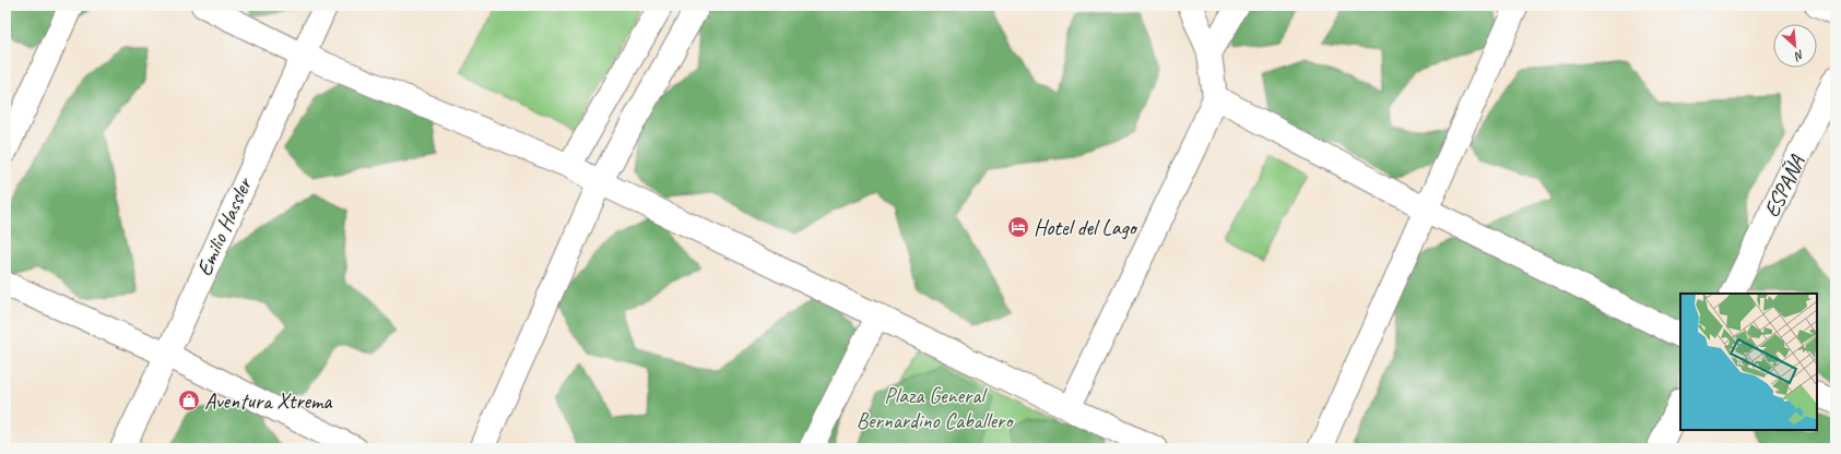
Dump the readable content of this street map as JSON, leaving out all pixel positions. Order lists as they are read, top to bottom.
{
  "streets": {
    "street": ["ESPAÑA", "Emilio Hassler"]
  },
  "parks": ["Plaza General Bernardino Caballero"],
  "places": {
    "hotel": ["Hotel del Lago"],
    "shop": ["Aventura Xtrema"]
  },
  "north": "bottom right"
}
